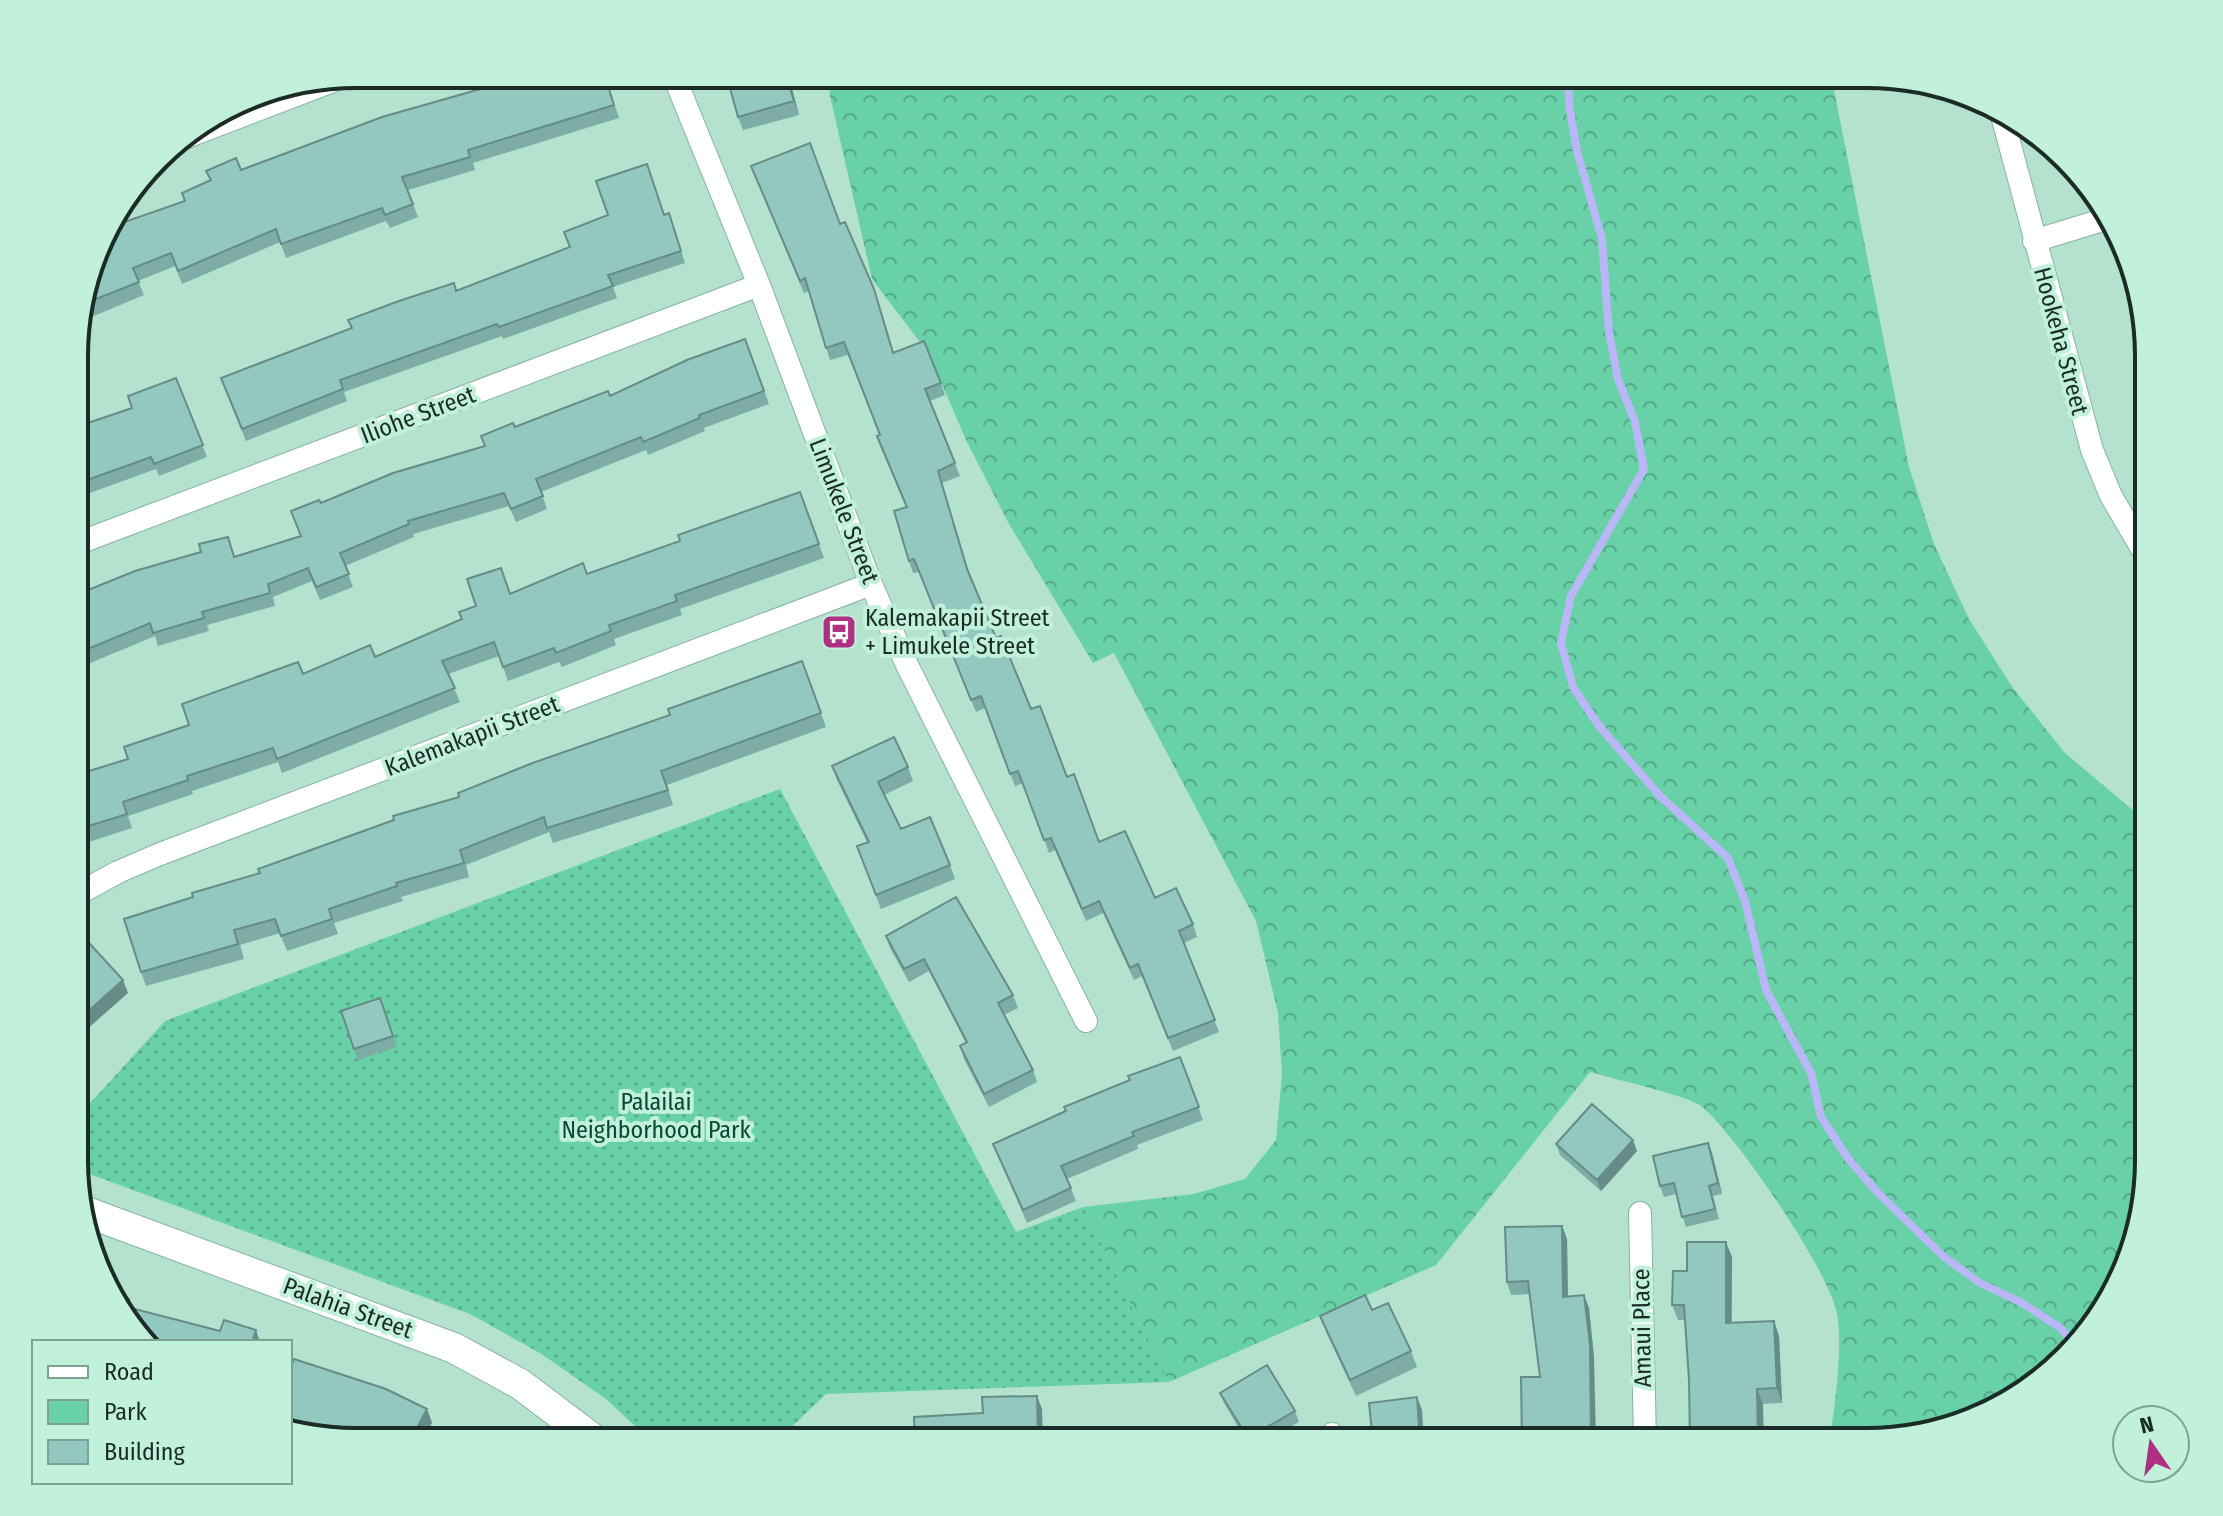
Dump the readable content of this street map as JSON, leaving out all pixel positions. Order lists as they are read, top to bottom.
{
  "streets": {
    "street": [
      "Hookeha Street",
      "Iliohe Street",
      "Limukele Street",
      "Kalemakapii Street",
      "Palahia Street",
      "Amaui Place"
    ]
  },
  "crossings": [
    ["Iliohe Street", "Limukele Street"],
    ["Limukele Street", "Kalemakapii Street"]
  ],
  "parks": ["Palailai Neighborhood Park"],
  "places": {
    "bus stop": ["Kalemakapii Street + Limukele Street"]
  },
  "legend": ["Road", "Park", "Building"],
  "north": "top"
}
